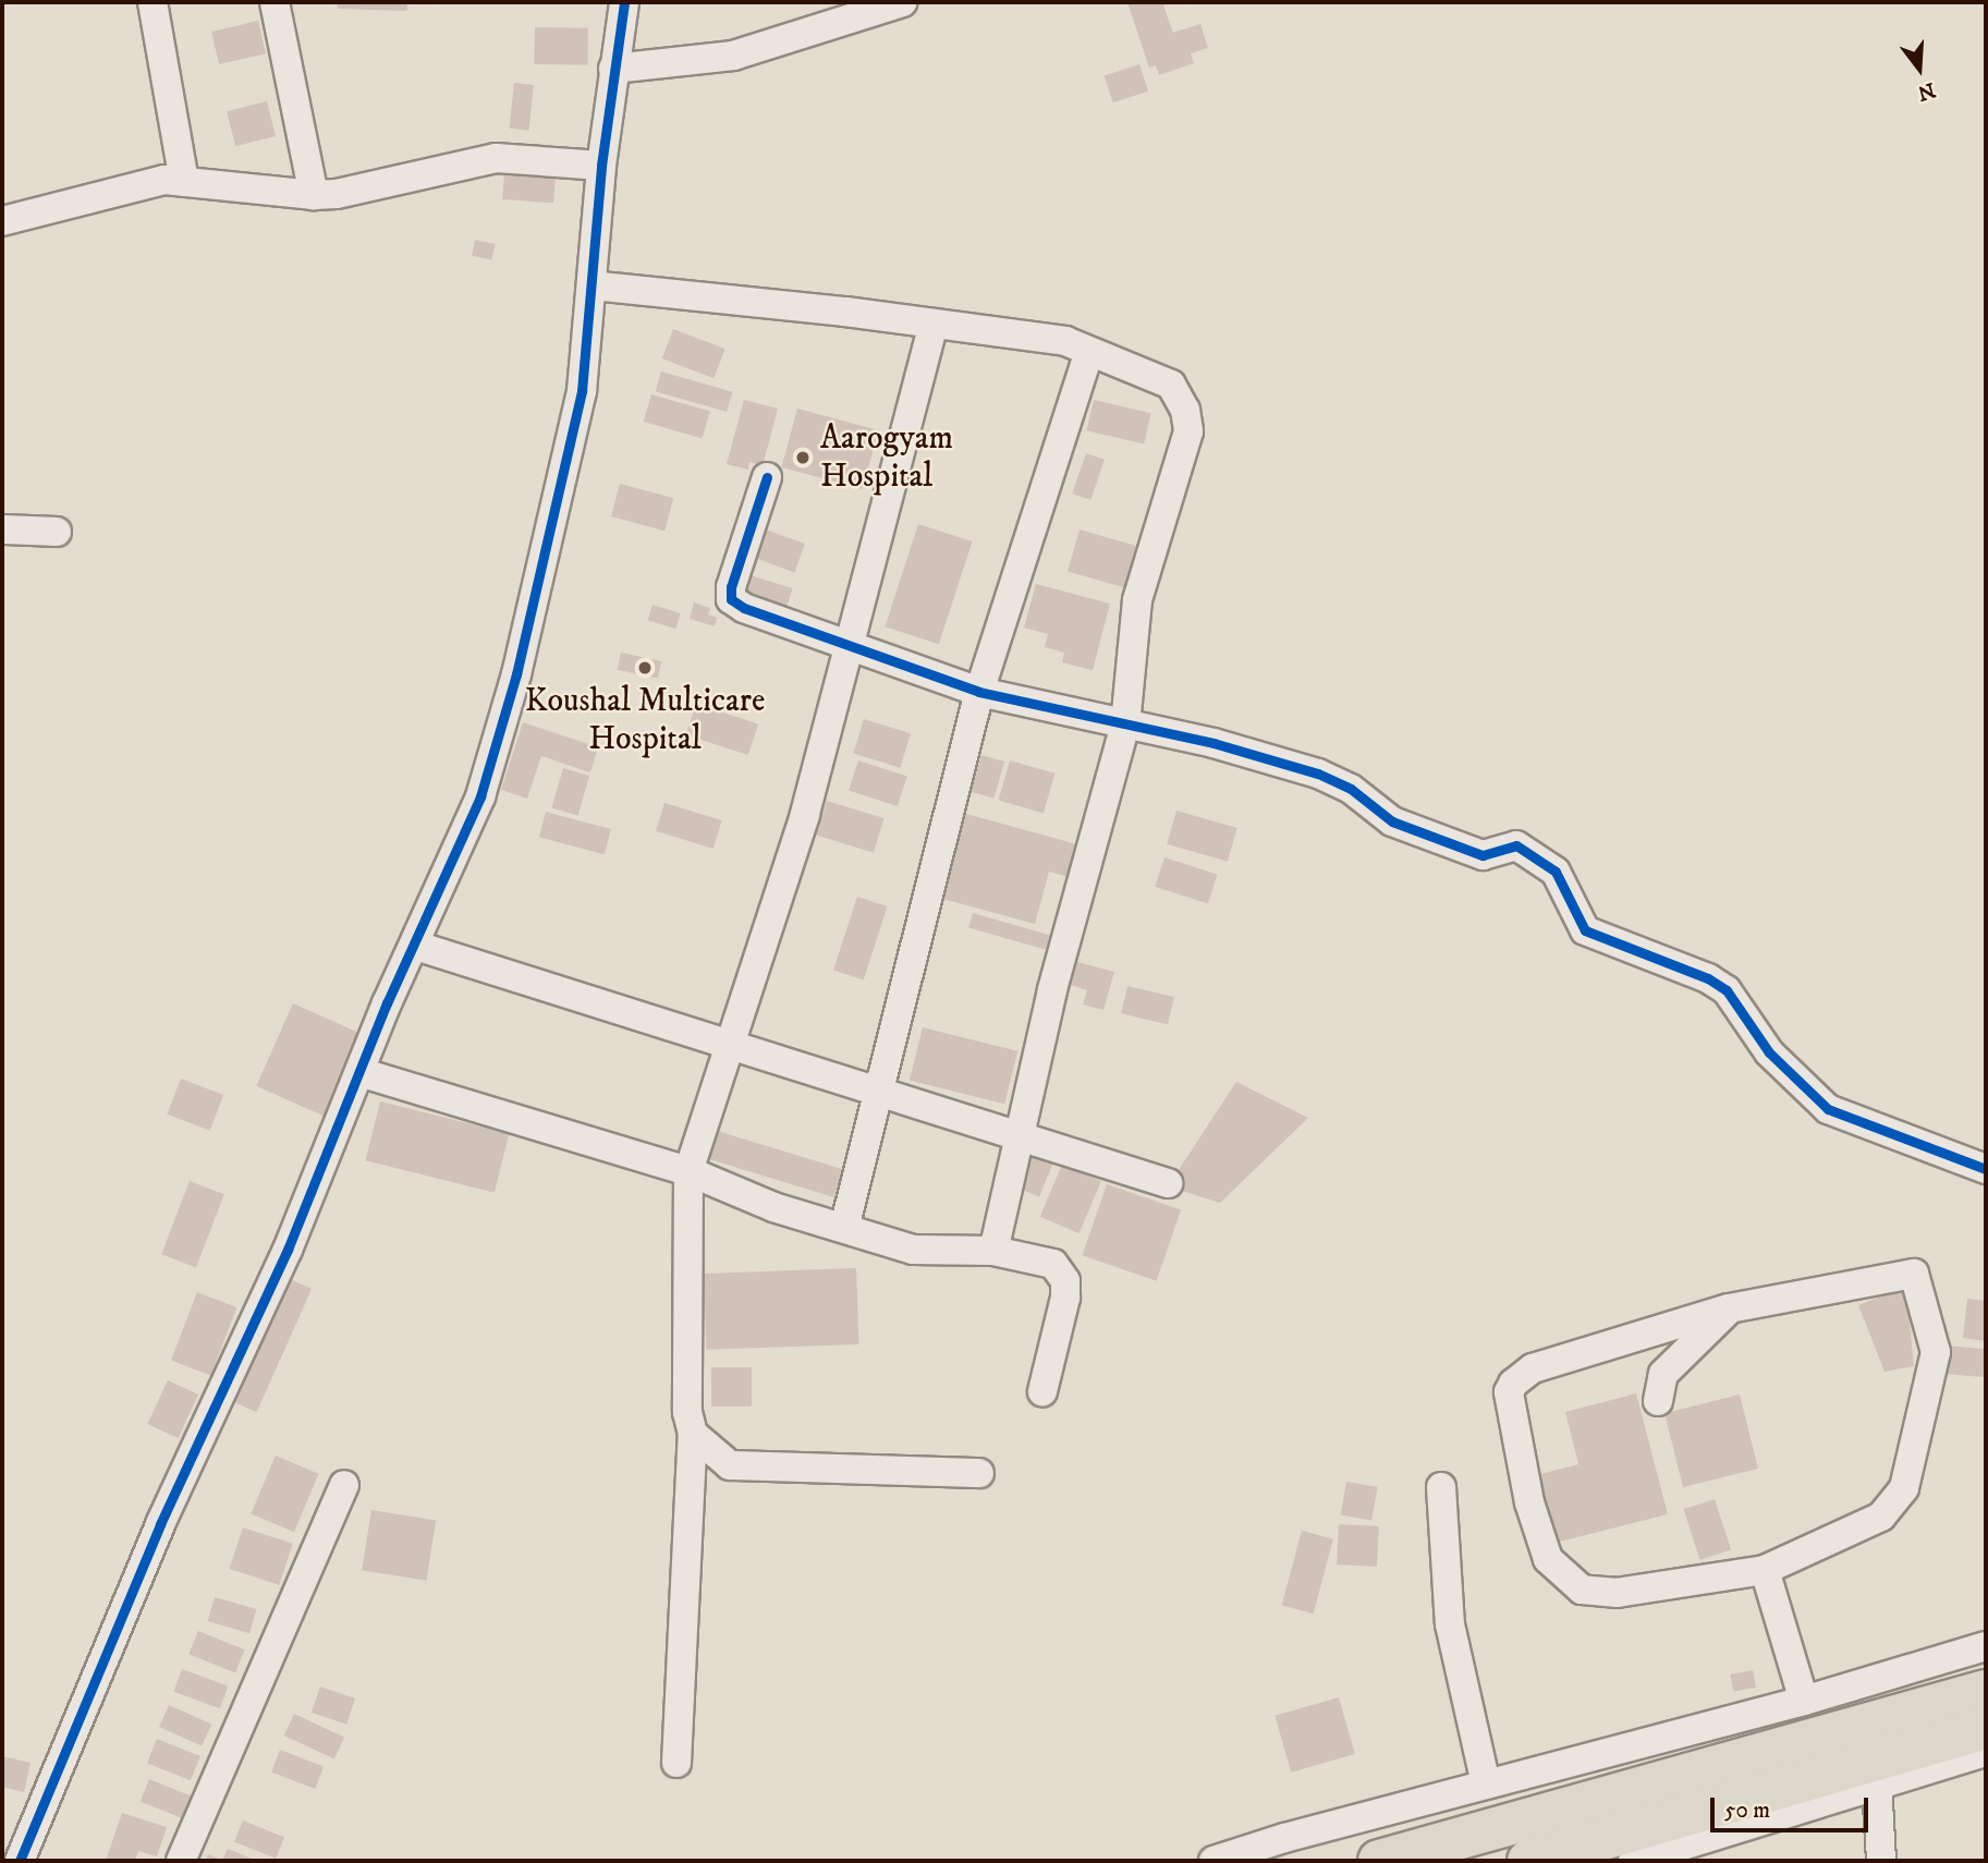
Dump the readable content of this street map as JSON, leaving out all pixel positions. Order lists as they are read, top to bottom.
{
  "places": ["Aarogyam Hospital", "Koushal Multicare Hospital"],
  "scale_bar": "50 m",
  "north": "bottom"
}
